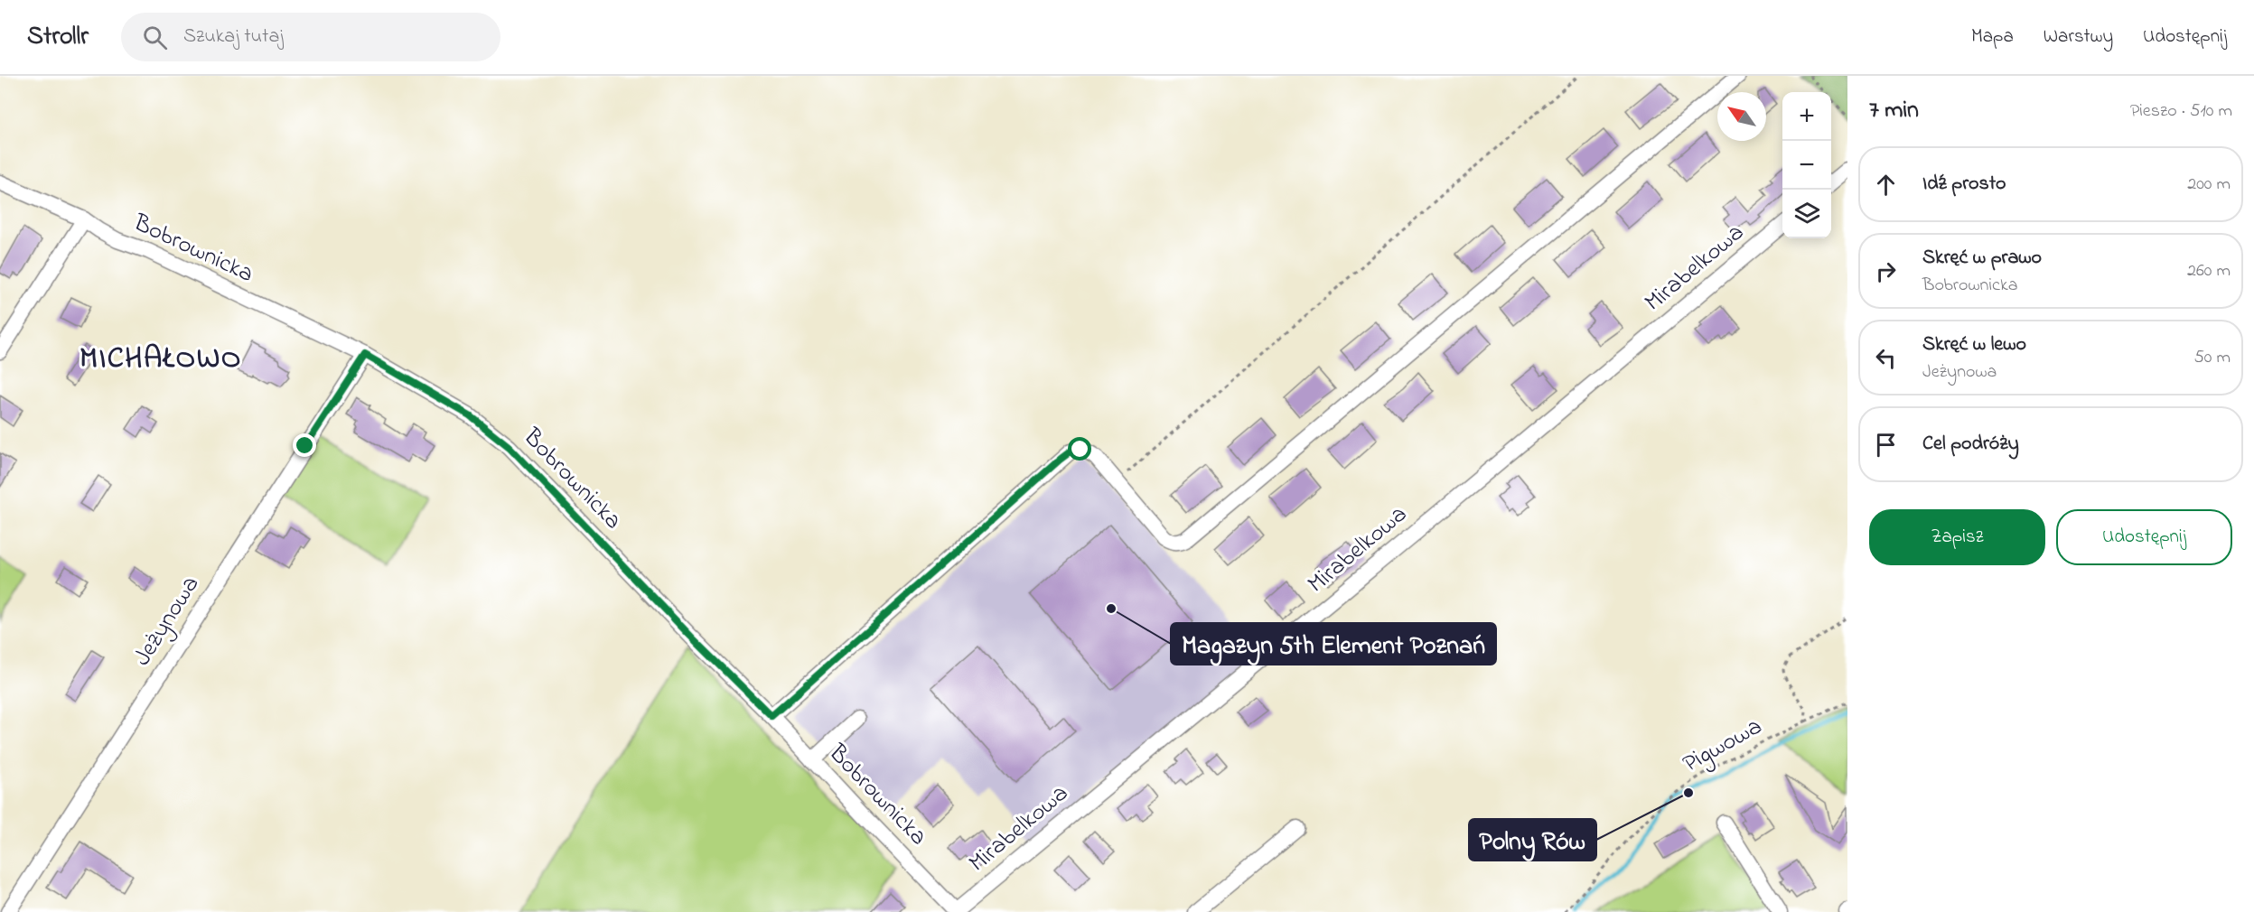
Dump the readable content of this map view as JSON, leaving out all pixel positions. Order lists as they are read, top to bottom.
{
  "streets": {
    "street": ["Bobrownicka", "Mirabelkowa", "Jeżynowa"],
    "path": ["Pigwowa"]
  },
  "crossings": [
    ["Bobrownicka", "Mirabelkowa"],
    ["Bobrownicka", "Jeżynowa"]
  ],
  "districts": ["MICHAŁOWO"],
  "places": ["Magazyn 5th Element Poznań", "Polny Rów"],
  "north": "top left",
  "page": {
    "header": "Strollr",
    "search": "Szukaj tutaj",
    "nav": ["Mapa", "Warstwy", "Udostępnij"],
    "heading": ["7 min", "Pieszo · 510 m"],
    "map_buttons": ["+", "−"],
    "list": [
      ["Idź prosto", "200 m"],
      ["Skręć w prawo", "Bobrownicka", "260 m"],
      ["Skręć w lewo", "Jeżynowa", "50 m"],
      "Cel podróży"
    ],
    "buttons": ["Zapisz", "Udostępnij"]
  }
}
